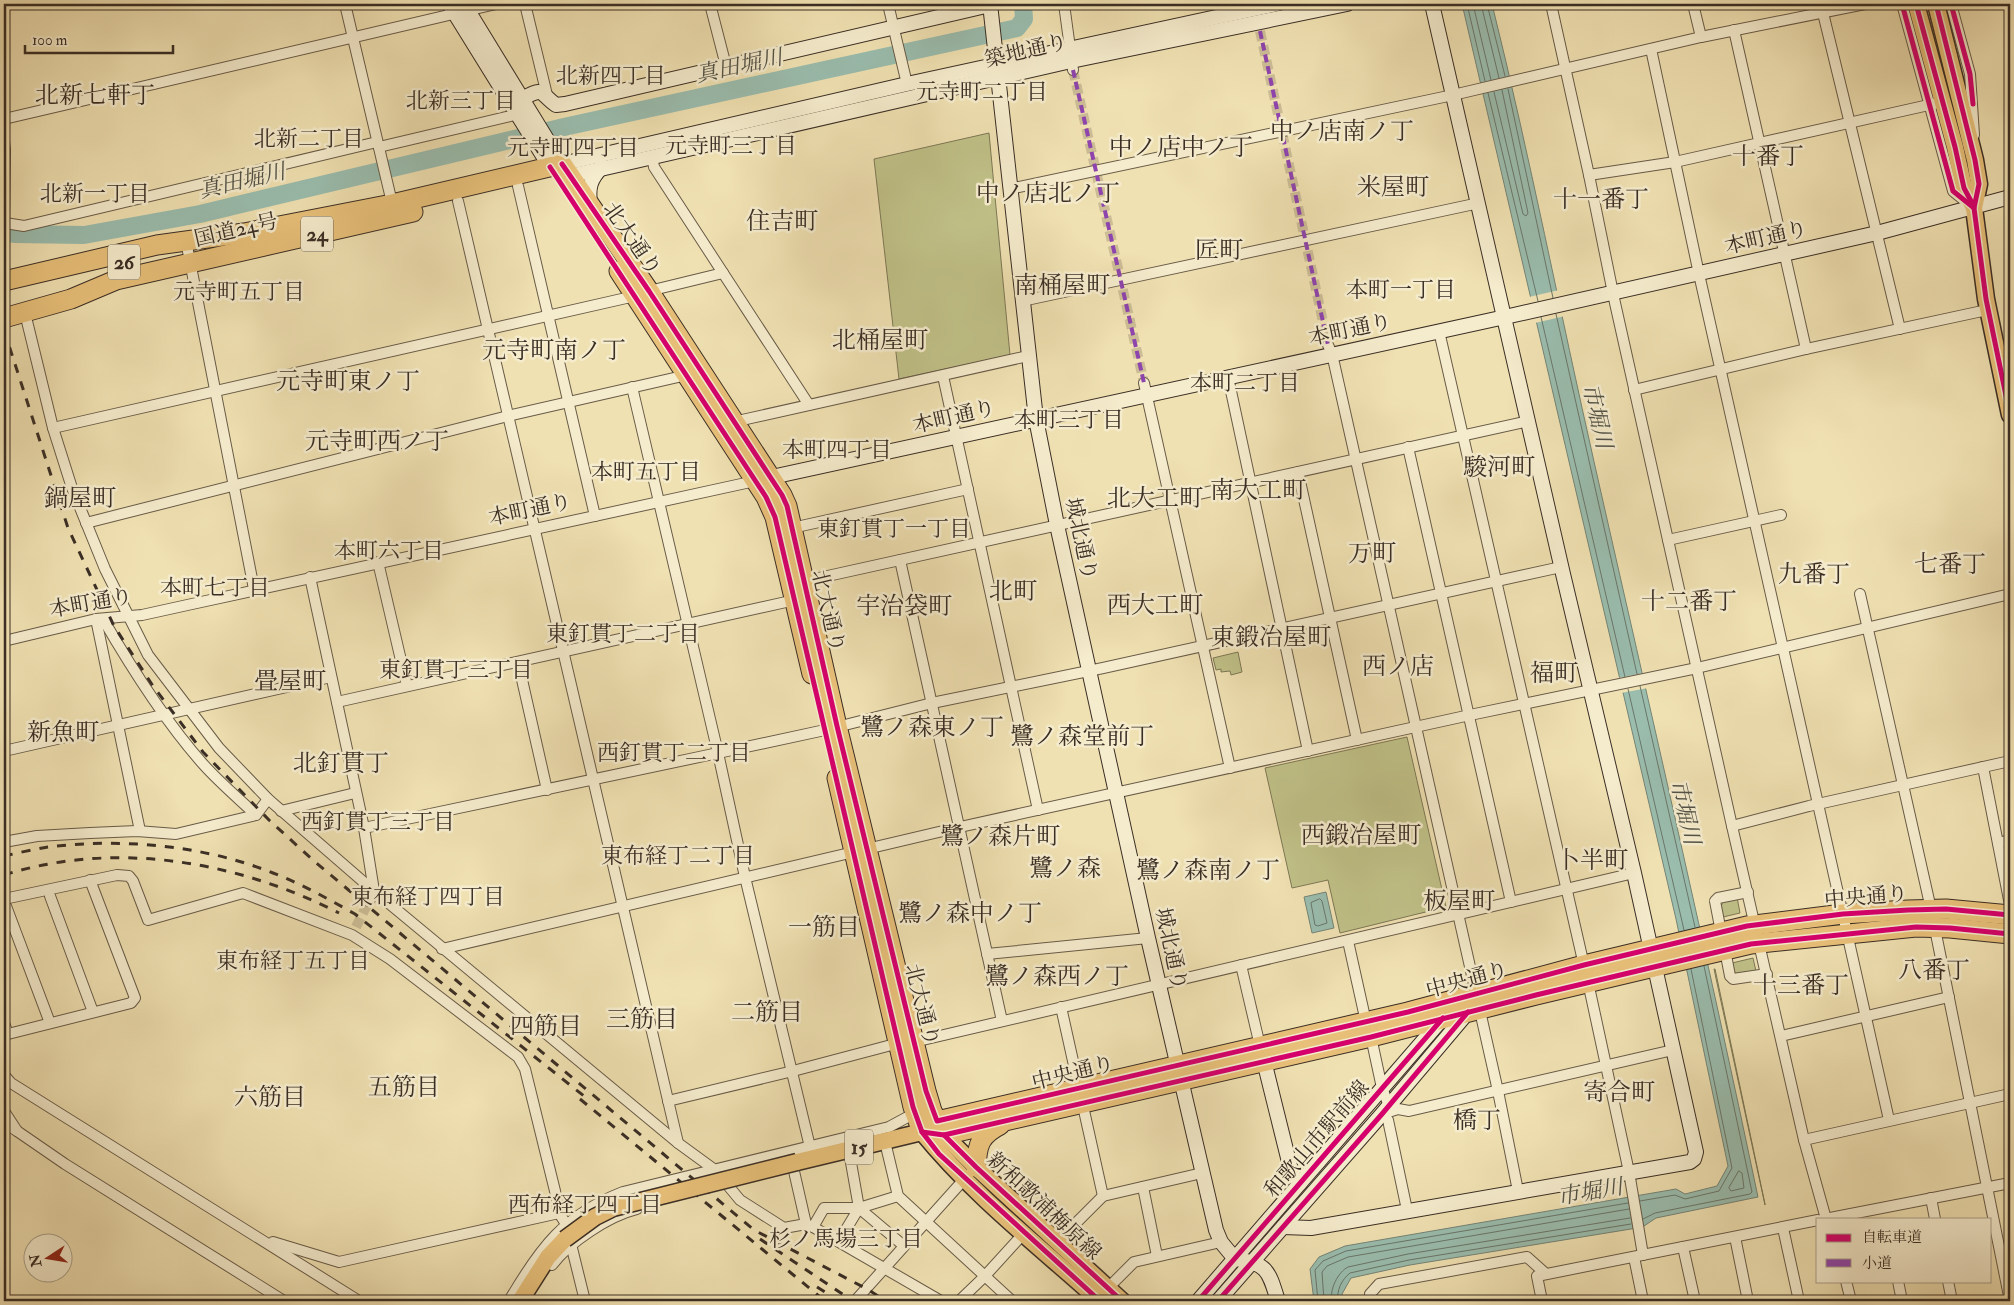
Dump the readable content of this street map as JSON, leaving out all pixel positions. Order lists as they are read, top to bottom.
{
  "streets": {
    "highway": [
      "国道24号",
      "24",
      "北大通り",
      "26",
      "中央通り"
    ],
    "main road": ["15", "新和歌浦梅原線"],
    "street": [
      "築地通り",
      "本町通り",
      "城北通り",
      "和歌山市駅前線"
    ]
  },
  "crossings": [
    ["築地通り", "国道24号"],
    ["築地通り", "北大通り"],
    ["築地通り", "城北通り"],
    ["国道24号", "北大通り"],
    ["国道24号", "26"],
    ["本町通り", "北大通り"],
    ["本町通り", "城北通り"],
    ["北大通り", "中央通り"],
    ["北大通り", "15"],
    ["北大通り", "新和歌浦梅原線"],
    ["城北通り", "中央通り"],
    ["中央通り", "和歌山市駅前線"],
    ["中央通り", "15"],
    ["中央通り", "新和歌浦梅原線"],
    ["15", "新和歌浦梅原線"]
  ],
  "districts": [
    "北新四丁目",
    "元寺町二丁目",
    "北新七軒丁",
    "北新三丁目",
    "中ノ店南ノ丁",
    "北新二丁目",
    "元寺町三丁目",
    "中ノ店中ノ丁",
    "元寺町四丁目",
    "十番丁",
    "米屋町",
    "中ノ店北ノ丁",
    "北新一丁目",
    "十一番丁",
    "住吉町",
    "匠町",
    "南桶屋町",
    "本町一丁目",
    "元寺町五丁目",
    "北桶屋町",
    "元寺町南ノ丁",
    "元寺町東ノ丁",
    "本町二丁目",
    "本町三丁目",
    "元寺町西ノ丁",
    "本町四丁目",
    "駿河町",
    "本町五丁目",
    "南大工町",
    "鍋屋町",
    "北大工町",
    "東釘貫丁一丁目",
    "本町六丁目",
    "万町",
    "七番丁",
    "九番丁",
    "本町七丁目",
    "北町",
    "十二番丁",
    "西大工町",
    "宇治袋町",
    "東釘貫丁二丁目",
    "東鍛冶屋町",
    "西ノ店",
    "東釘貫丁三丁目",
    "福町",
    "畳屋町",
    "鷺ノ森東ノ丁",
    "新魚町",
    "鷺ノ森堂前丁",
    "西釘貫丁二丁目",
    "北釘貫丁",
    "西釘貫丁三丁目",
    "西鍛冶屋町",
    "鷺ノ森片町",
    "東布経丁二丁目",
    "卜半町",
    "鷺ノ森",
    "鷺ノ森南ノ丁",
    "東布経丁四丁目",
    "板屋町",
    "鷺ノ森中ノ丁",
    "一筋目",
    "東布経丁五丁目",
    "八番丁",
    "鷺ノ森西ノ丁",
    "十三番丁",
    "二筋目",
    "三筋目",
    "四筋目",
    "五筋目",
    "寄合町",
    "六筋目",
    "橋丁",
    "西布経丁四丁目",
    "杉ノ馬場三丁目"
  ],
  "water": ["真田堀川", "市堀川"],
  "legend": ["自転車道", "小道"],
  "scale_bar": "100 m",
  "north": "left"
}
